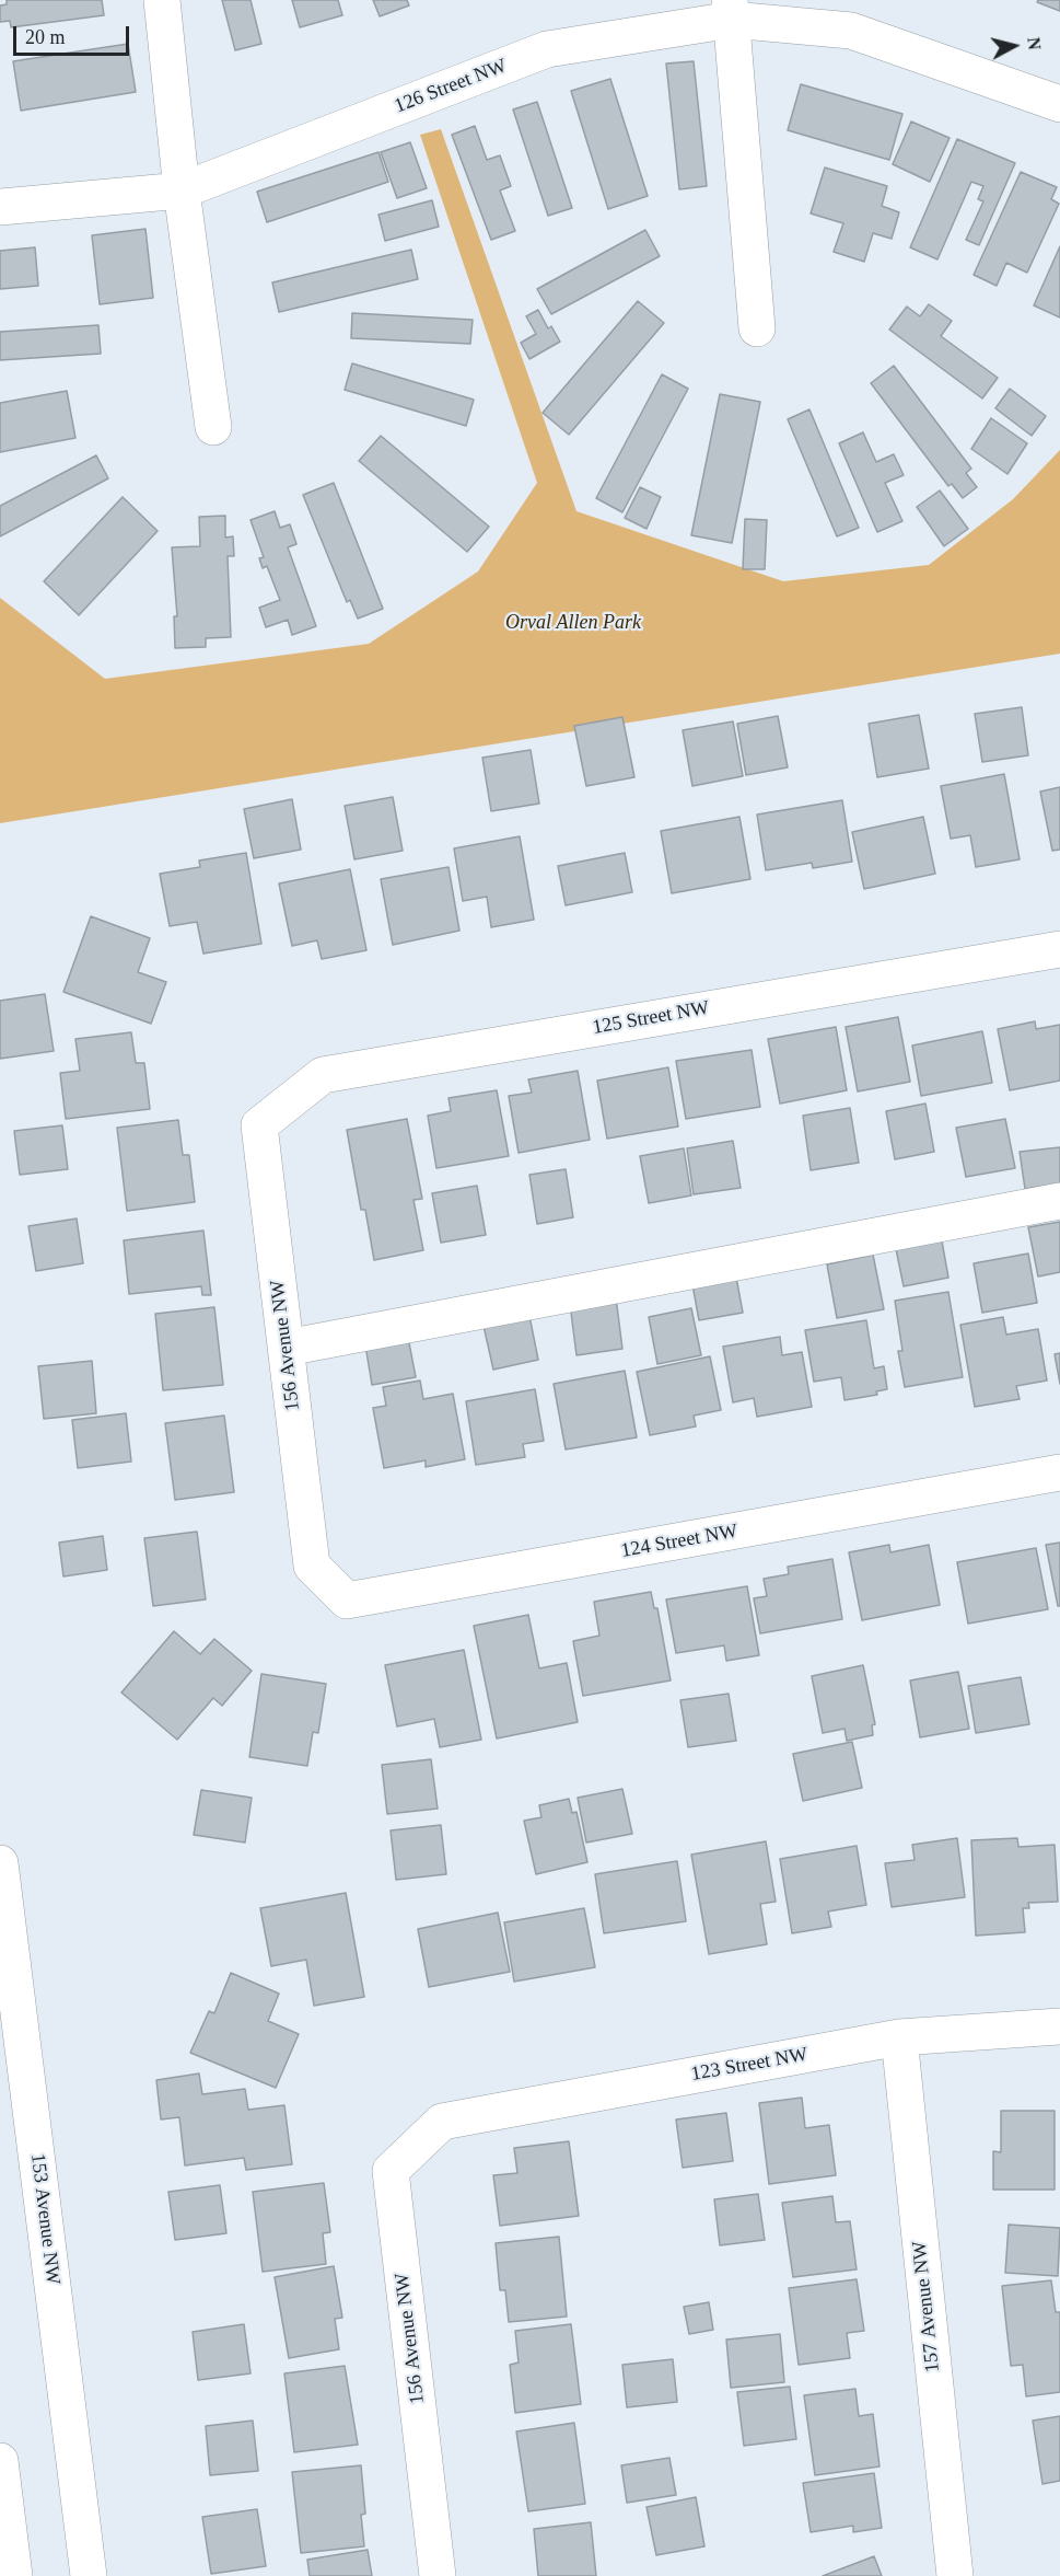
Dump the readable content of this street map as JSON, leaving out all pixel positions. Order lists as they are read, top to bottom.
{
  "streets": {
    "street": [
      "126 Street NW",
      "125 Street NW",
      "156 Avenue NW",
      "124 Street NW",
      "123 Street NW",
      "153 Avenue NW",
      "157 Avenue NW"
    ]
  },
  "crossings": [
    ["125 Street NW", "156 Avenue NW"],
    ["156 Avenue NW", "124 Street NW"],
    ["156 Avenue NW", "123 Street NW"],
    ["123 Street NW", "157 Avenue NW"]
  ],
  "parks": ["Orval Allen Park"],
  "scale_bar": "20 m",
  "north": "right"
}
